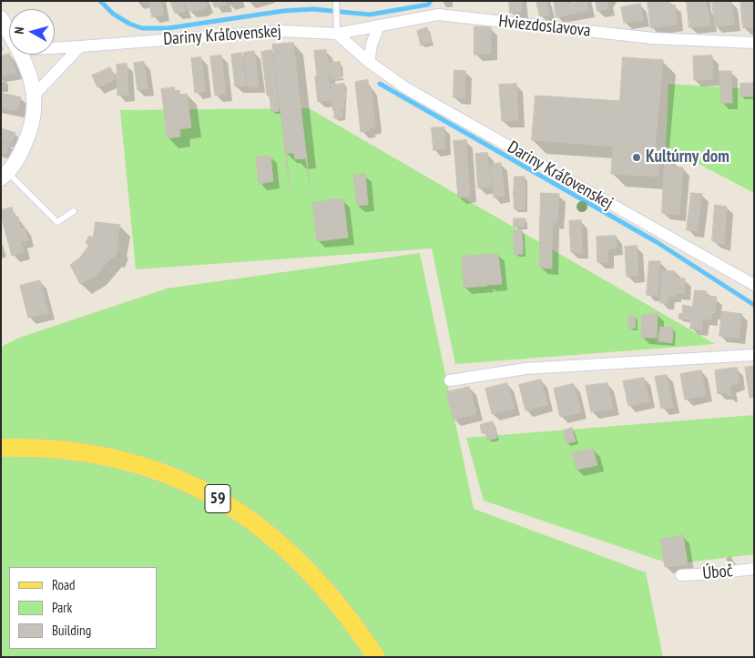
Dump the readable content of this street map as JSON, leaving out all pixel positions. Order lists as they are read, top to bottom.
{
  "streets": {
    "main road": ["59"],
    "street": ["Hviezdoslavova", "Dariny Kráľovenskej", "Úboč"]
  },
  "crossings": [
    ["Hviezdoslavova", "Dariny Kráľovenskej"]
  ],
  "places": ["Kultúrny dom"],
  "legend": ["Road", "Park", "Building"],
  "north": "left"
}
